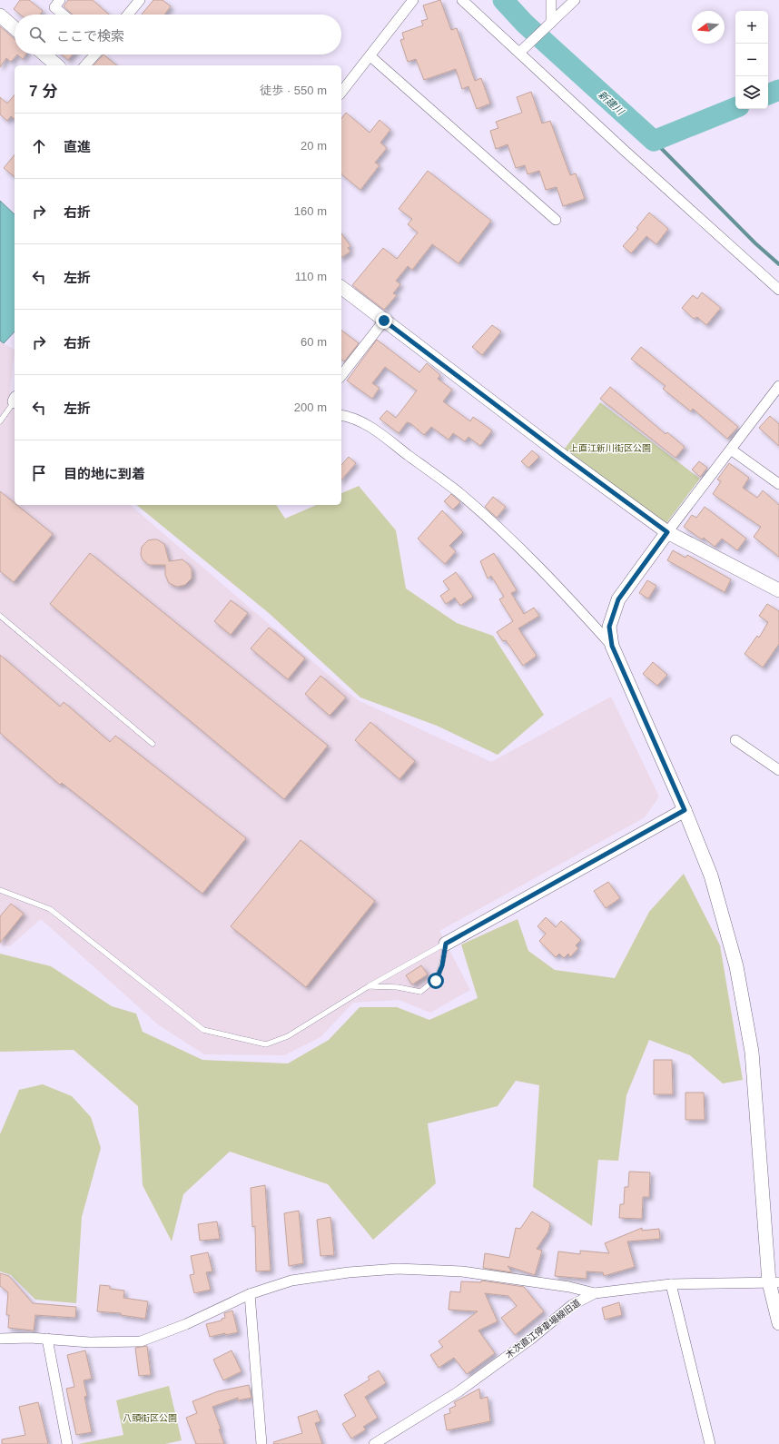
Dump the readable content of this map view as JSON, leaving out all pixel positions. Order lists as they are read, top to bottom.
{
  "streets": {
    "street": ["木次直江停車場線旧道"]
  },
  "water": ["新建川"],
  "parks": ["上直江新川街区公園", "八頭街区公園"],
  "north": "left",
  "page": {
    "map_buttons": ["+", "−"],
    "search": "ここで検索",
    "heading": ["7 分", "徒歩 · 550 m"],
    "list": [
      ["直進", "20 m"],
      ["右折", "160 m"],
      ["左折", "110 m"],
      ["右折", "60 m"],
      ["左折", "200 m"],
      "目的地に到着"
    ]
  }
}
